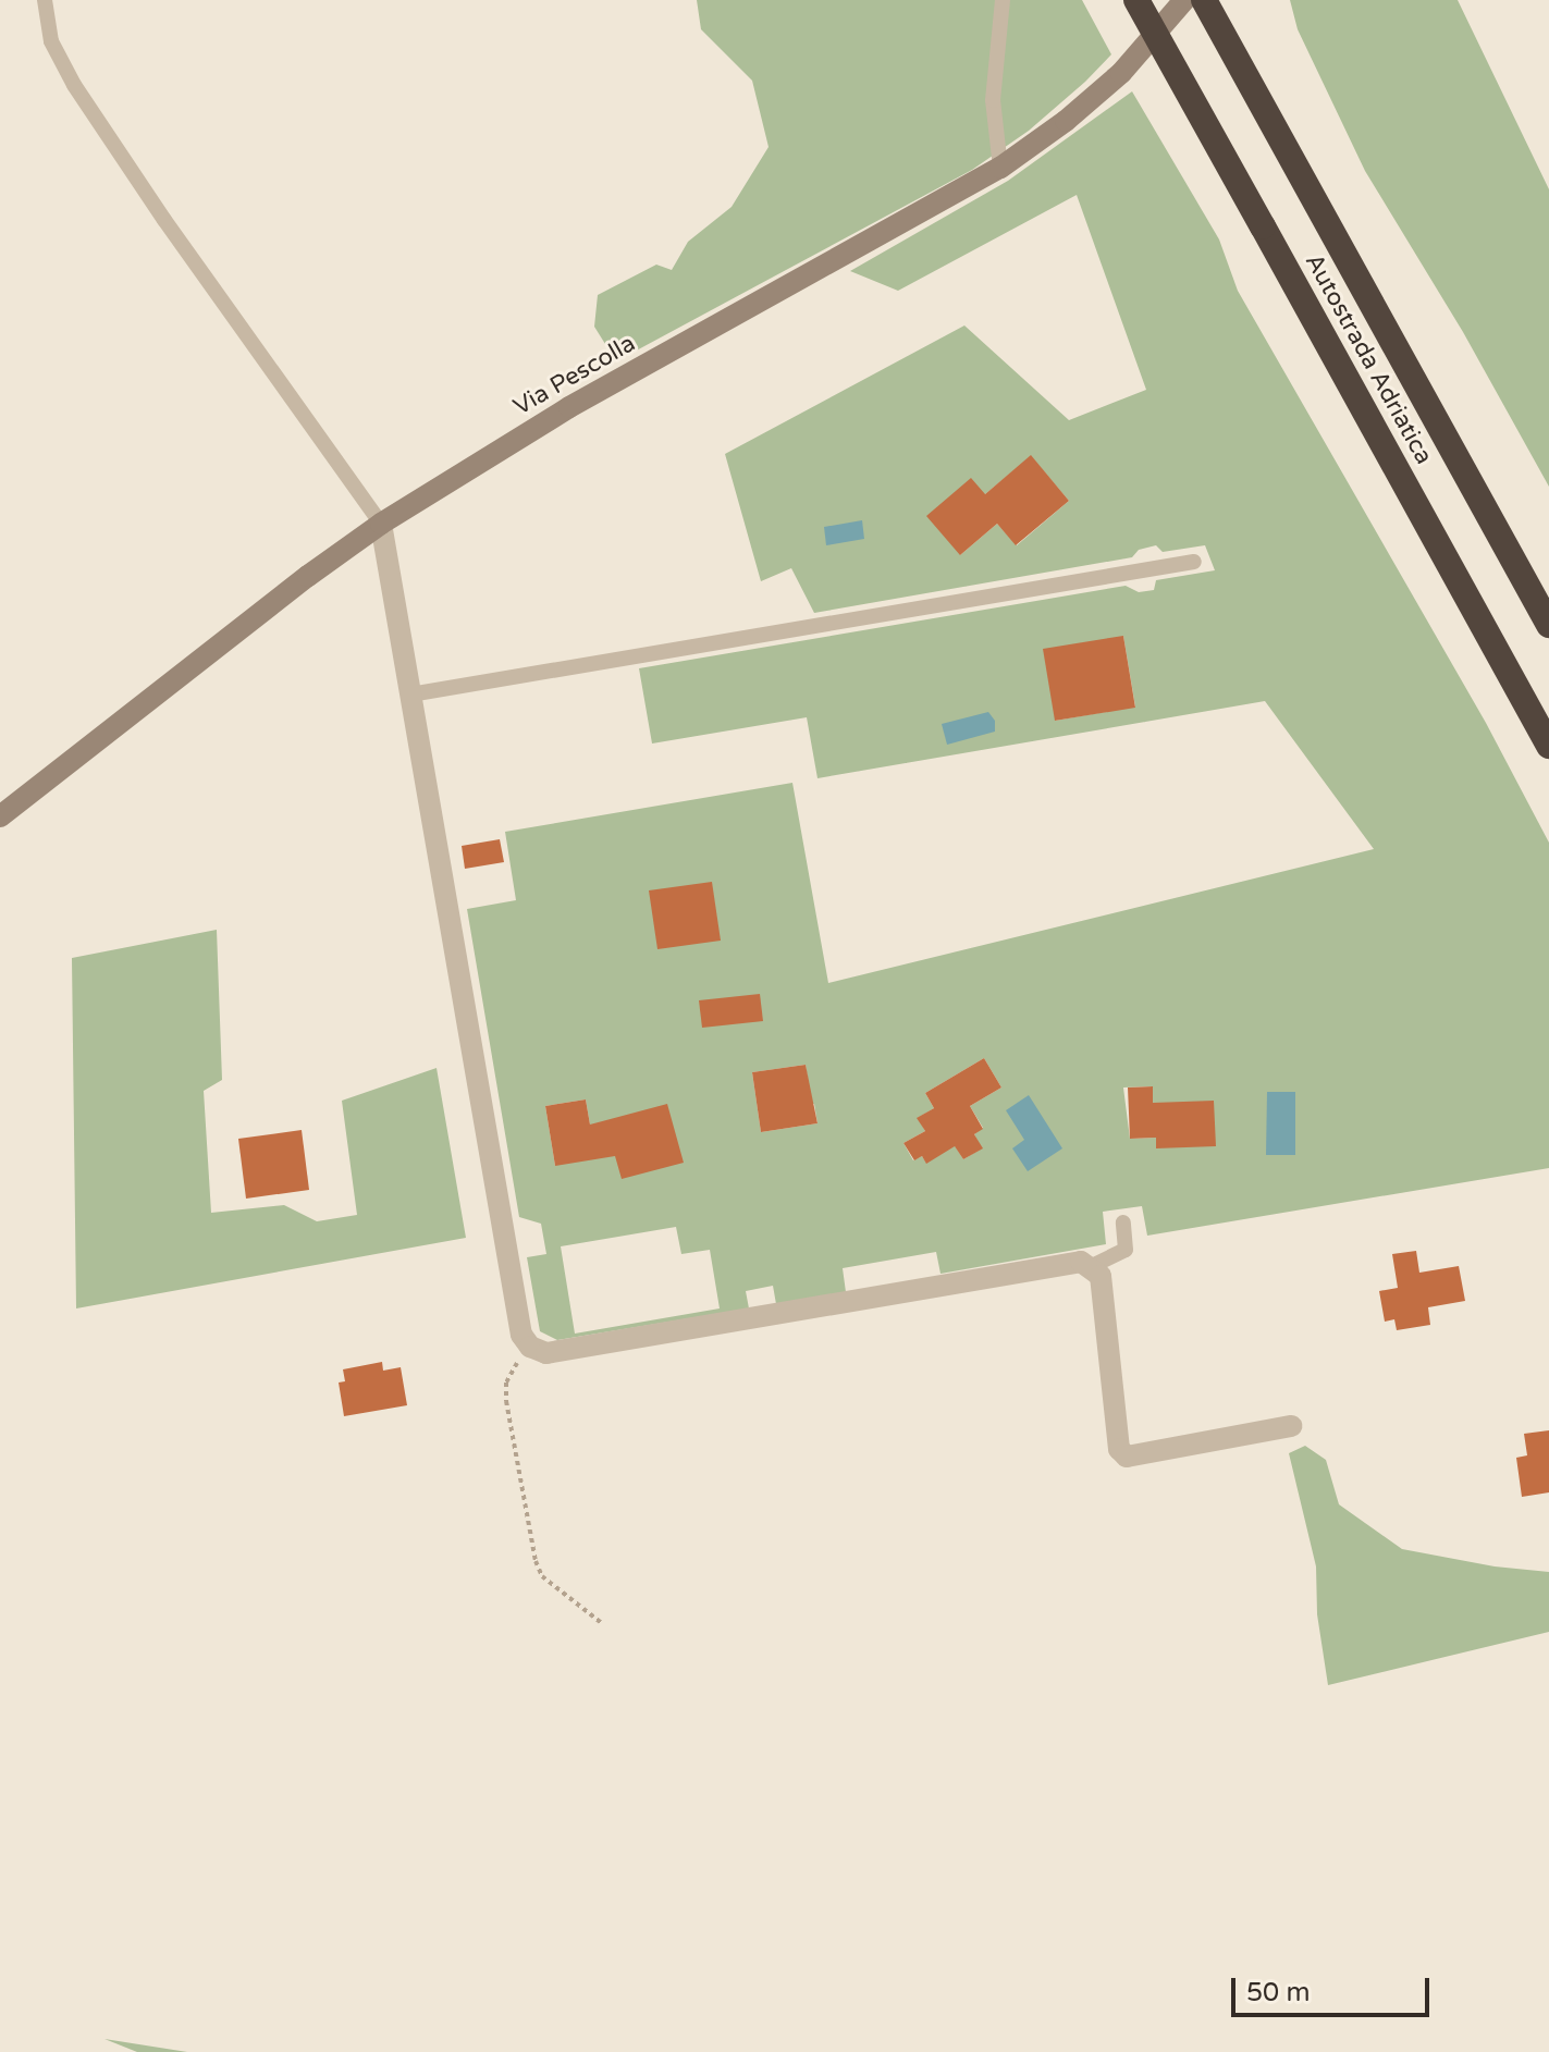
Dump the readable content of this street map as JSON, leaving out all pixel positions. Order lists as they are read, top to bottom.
{
  "streets": {
    "highway": ["Autostrada Adriatica"],
    "street": ["Via Pescolla"]
  },
  "scale_bar": "50 m"
}
